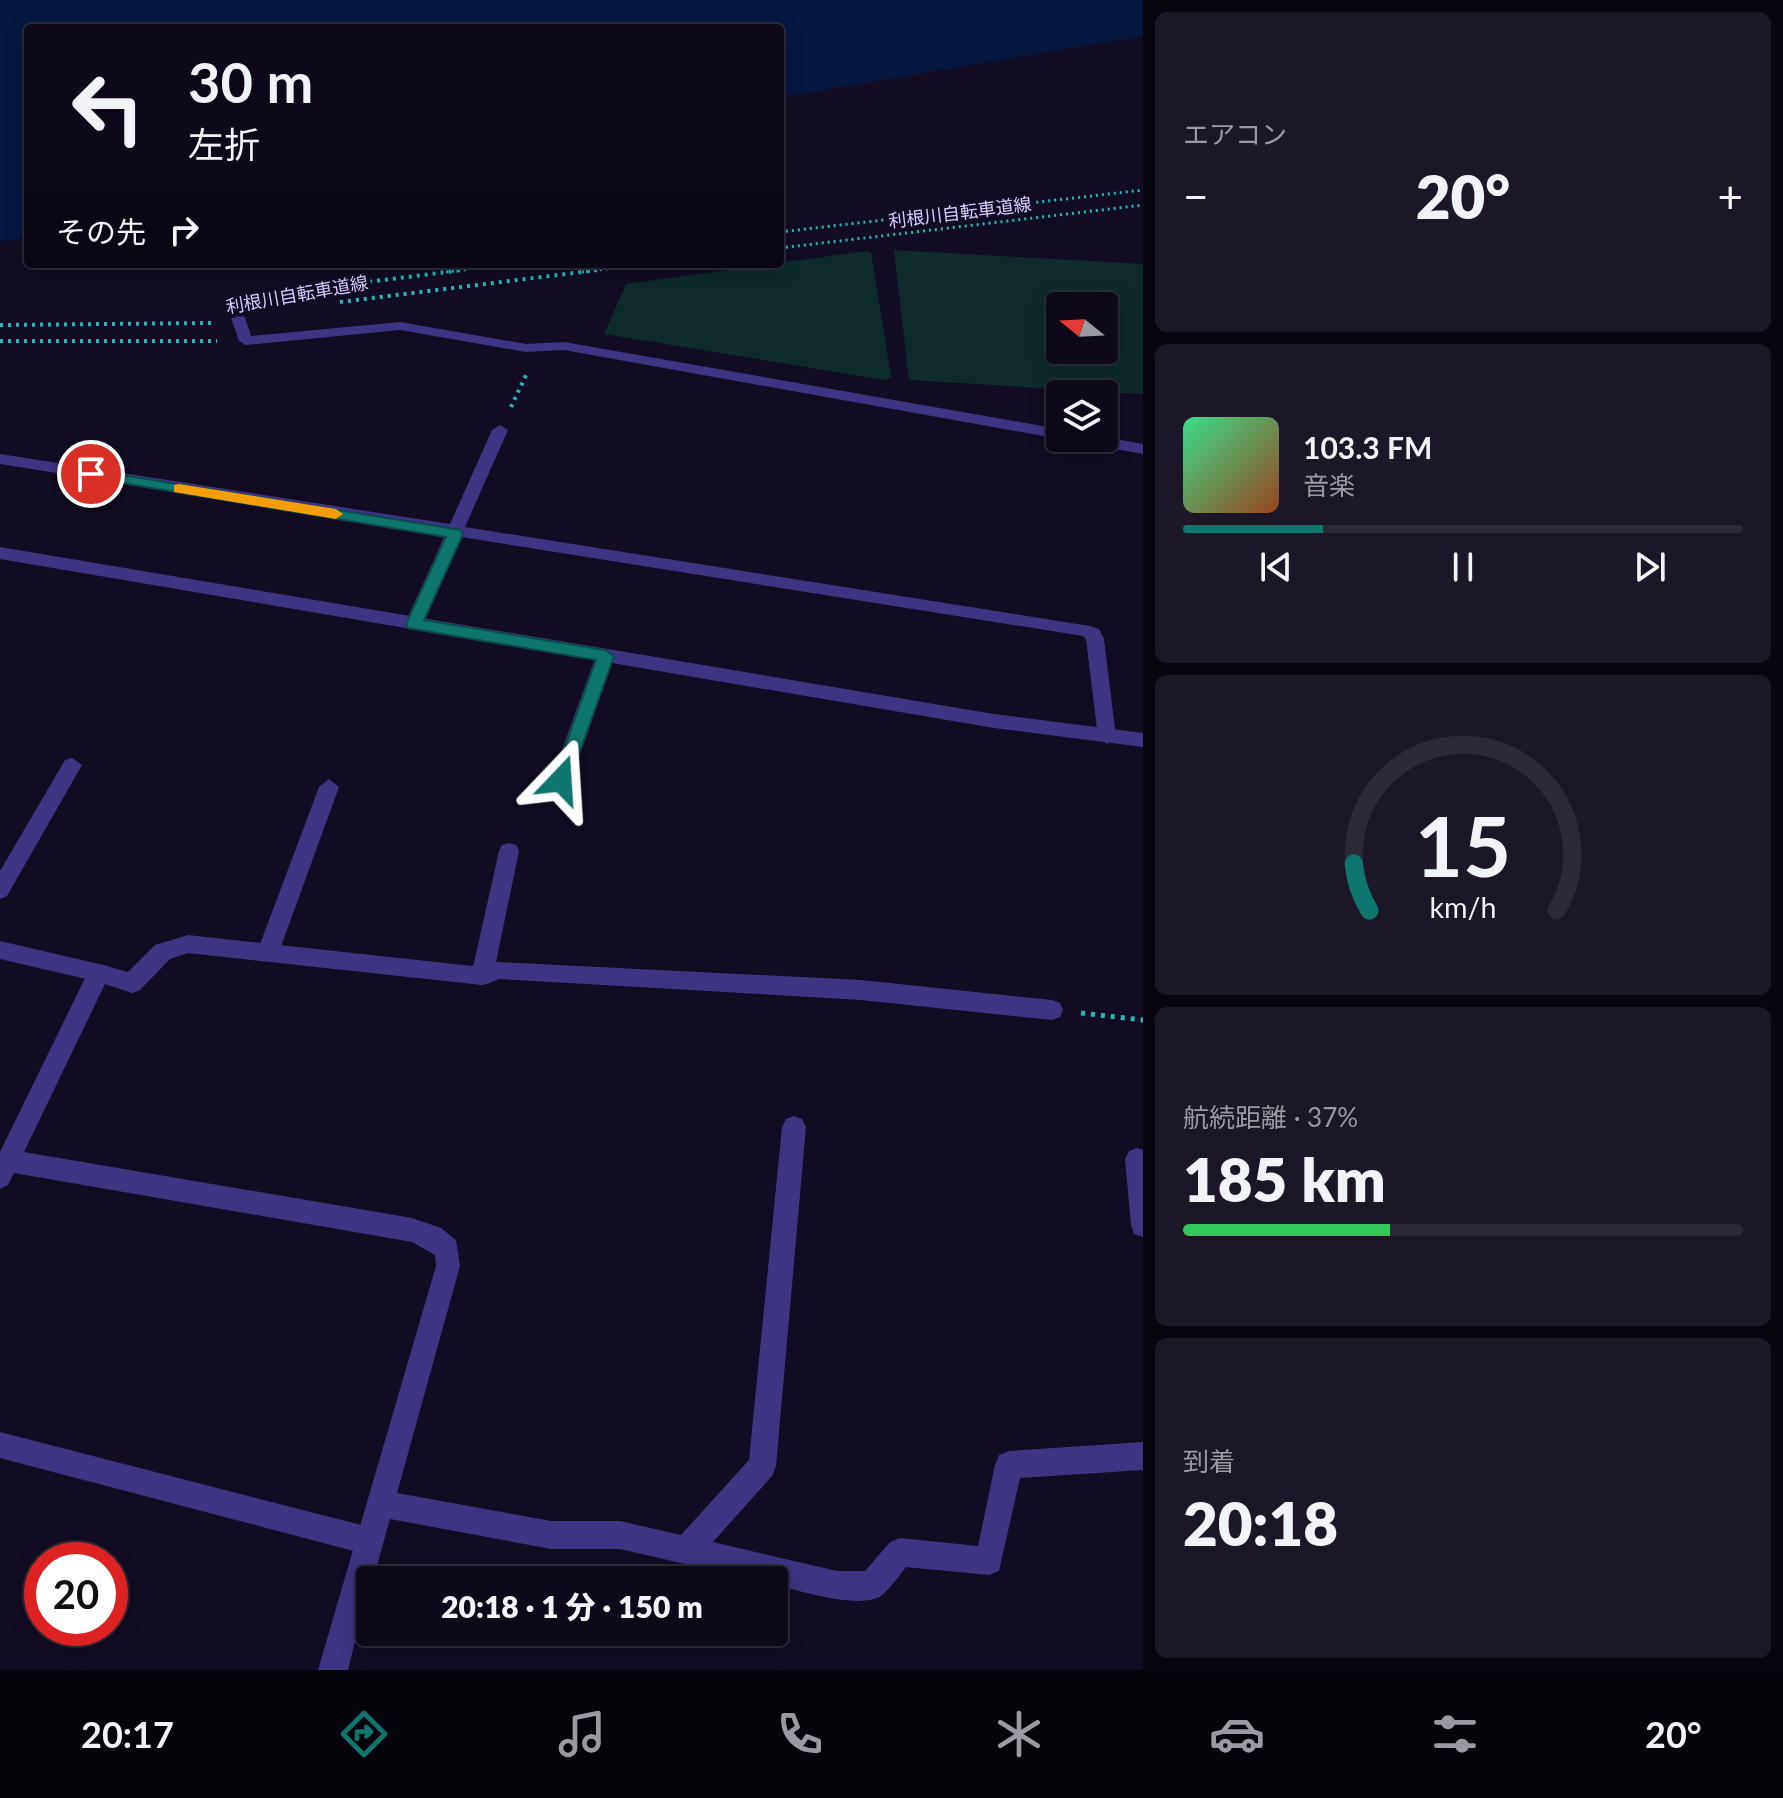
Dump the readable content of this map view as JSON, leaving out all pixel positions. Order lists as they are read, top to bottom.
{
  "streets": {
    "path": ["利根川自転車道線"]
  },
  "north": "left",
  "page": {
    "tile": [
      "エアコン",
      ["航続距離 · 37%", "185 km"],
      ["到着", "20:18"]
    ],
    "turn": ["30 m", "左折"],
    "heat": ["−", "20°", "+"],
    "then": "その先",
    "song": ["103.3 FM", "音楽"],
    "limit": "20",
    "trip": "20:18 · 1 分 · 150 m",
    "tabs": ["20:17", "20°"],
    "gauge": ["15", "km/h"]
  }
}
